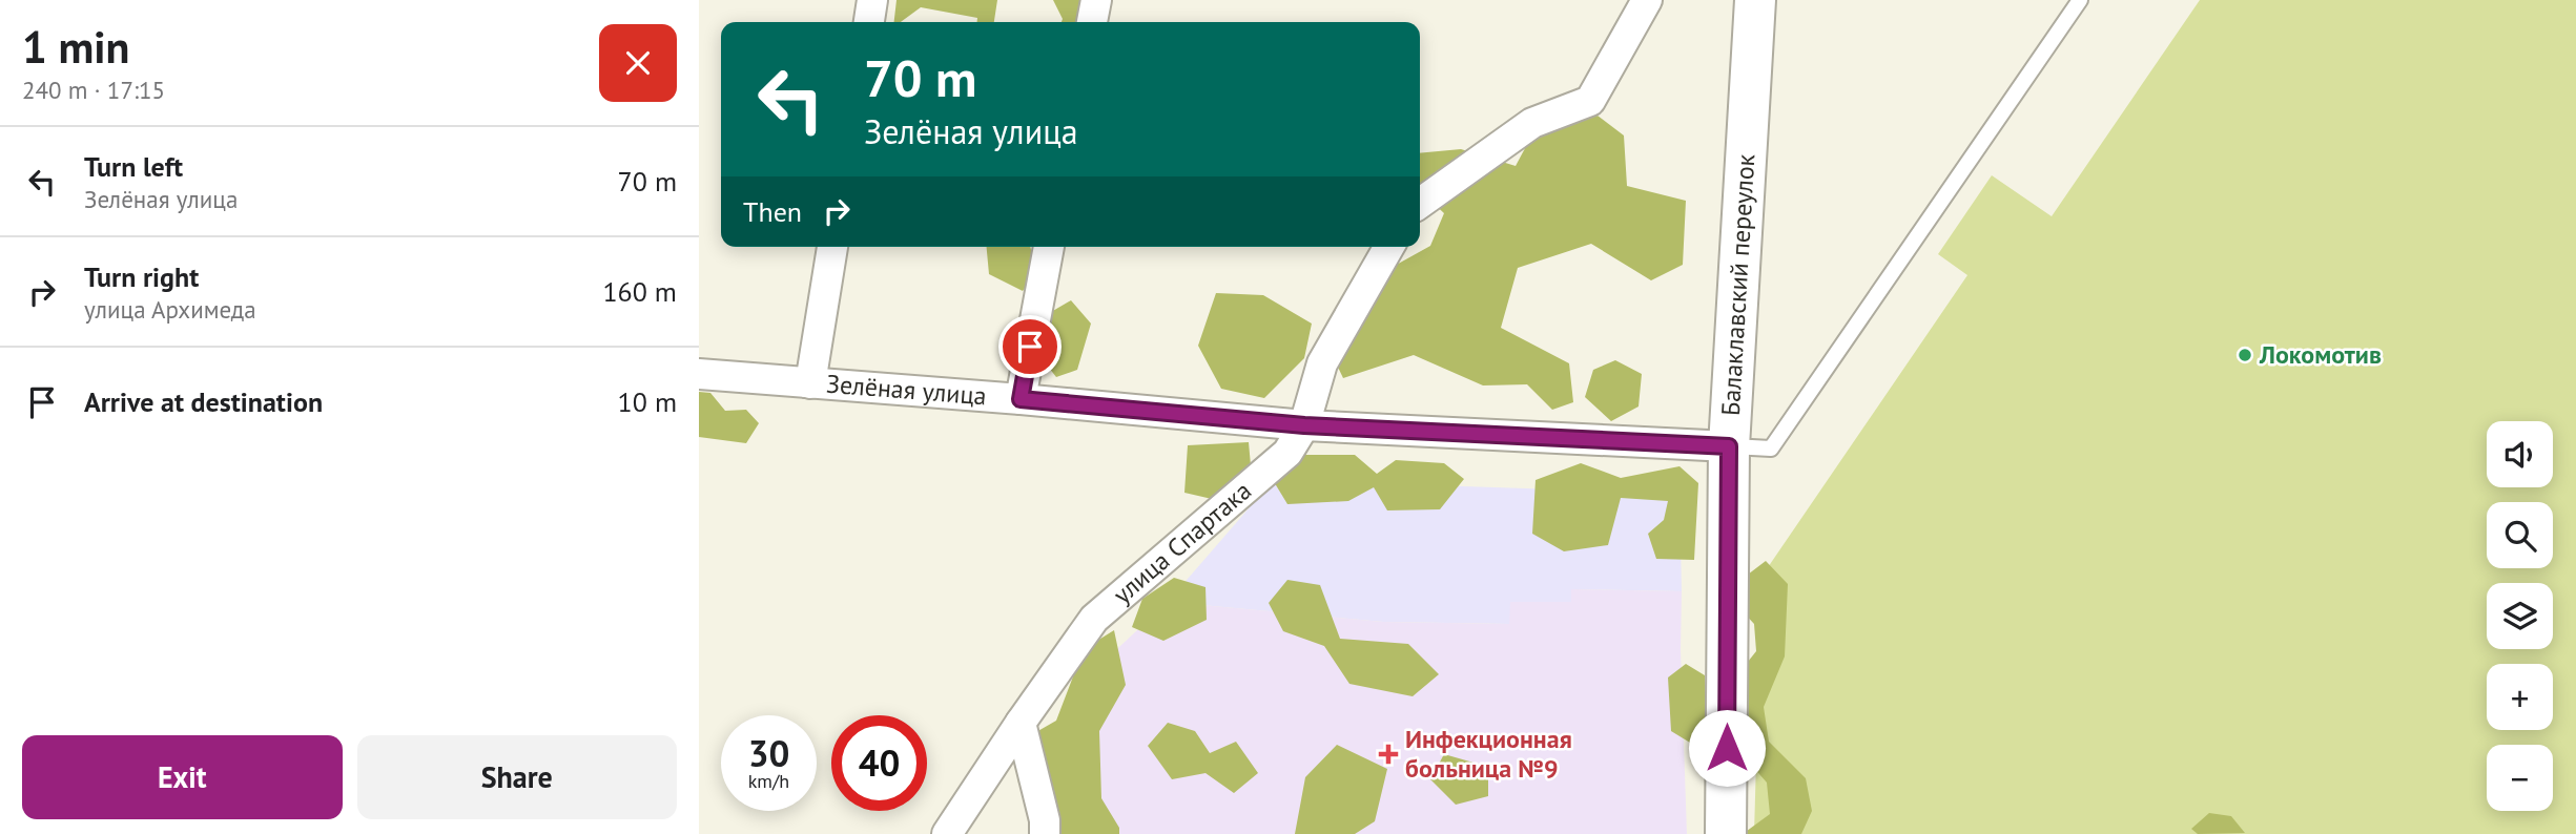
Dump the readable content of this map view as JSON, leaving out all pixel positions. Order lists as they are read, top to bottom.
{
  "streets": {
    "street": ["Балаклавский переулок", "Зелёная улица", "улица Спартака"]
  },
  "crossings": [
    ["Балаклавский переулок", "Зелёная улица"],
    ["Зелёная улица", "улица Спартака"]
  ],
  "places": {
    "other": ["Локомотив"],
    "health": ["Инфекционная больница №9"]
  },
  "page": {
    "heading": ["1 min", "240 m · 17:15"],
    "turn": ["70 m", "Зелёная улица"],
    "list": [
      {
        "name": "Turn left",
        "note": "Зелёная улица",
        "value": "70 m"
      },
      {
        "name": "Turn right",
        "note": "улица Архимеда",
        "value": "160 m"
      },
      {
        "name": "Arrive at destination",
        "value": "10 m"
      }
    ],
    "then": "Then",
    "map_buttons": ["+", "−"],
    "speed": "30 km/h",
    "limit": "40",
    "buttons": ["Exit", "Share"]
  }
}
